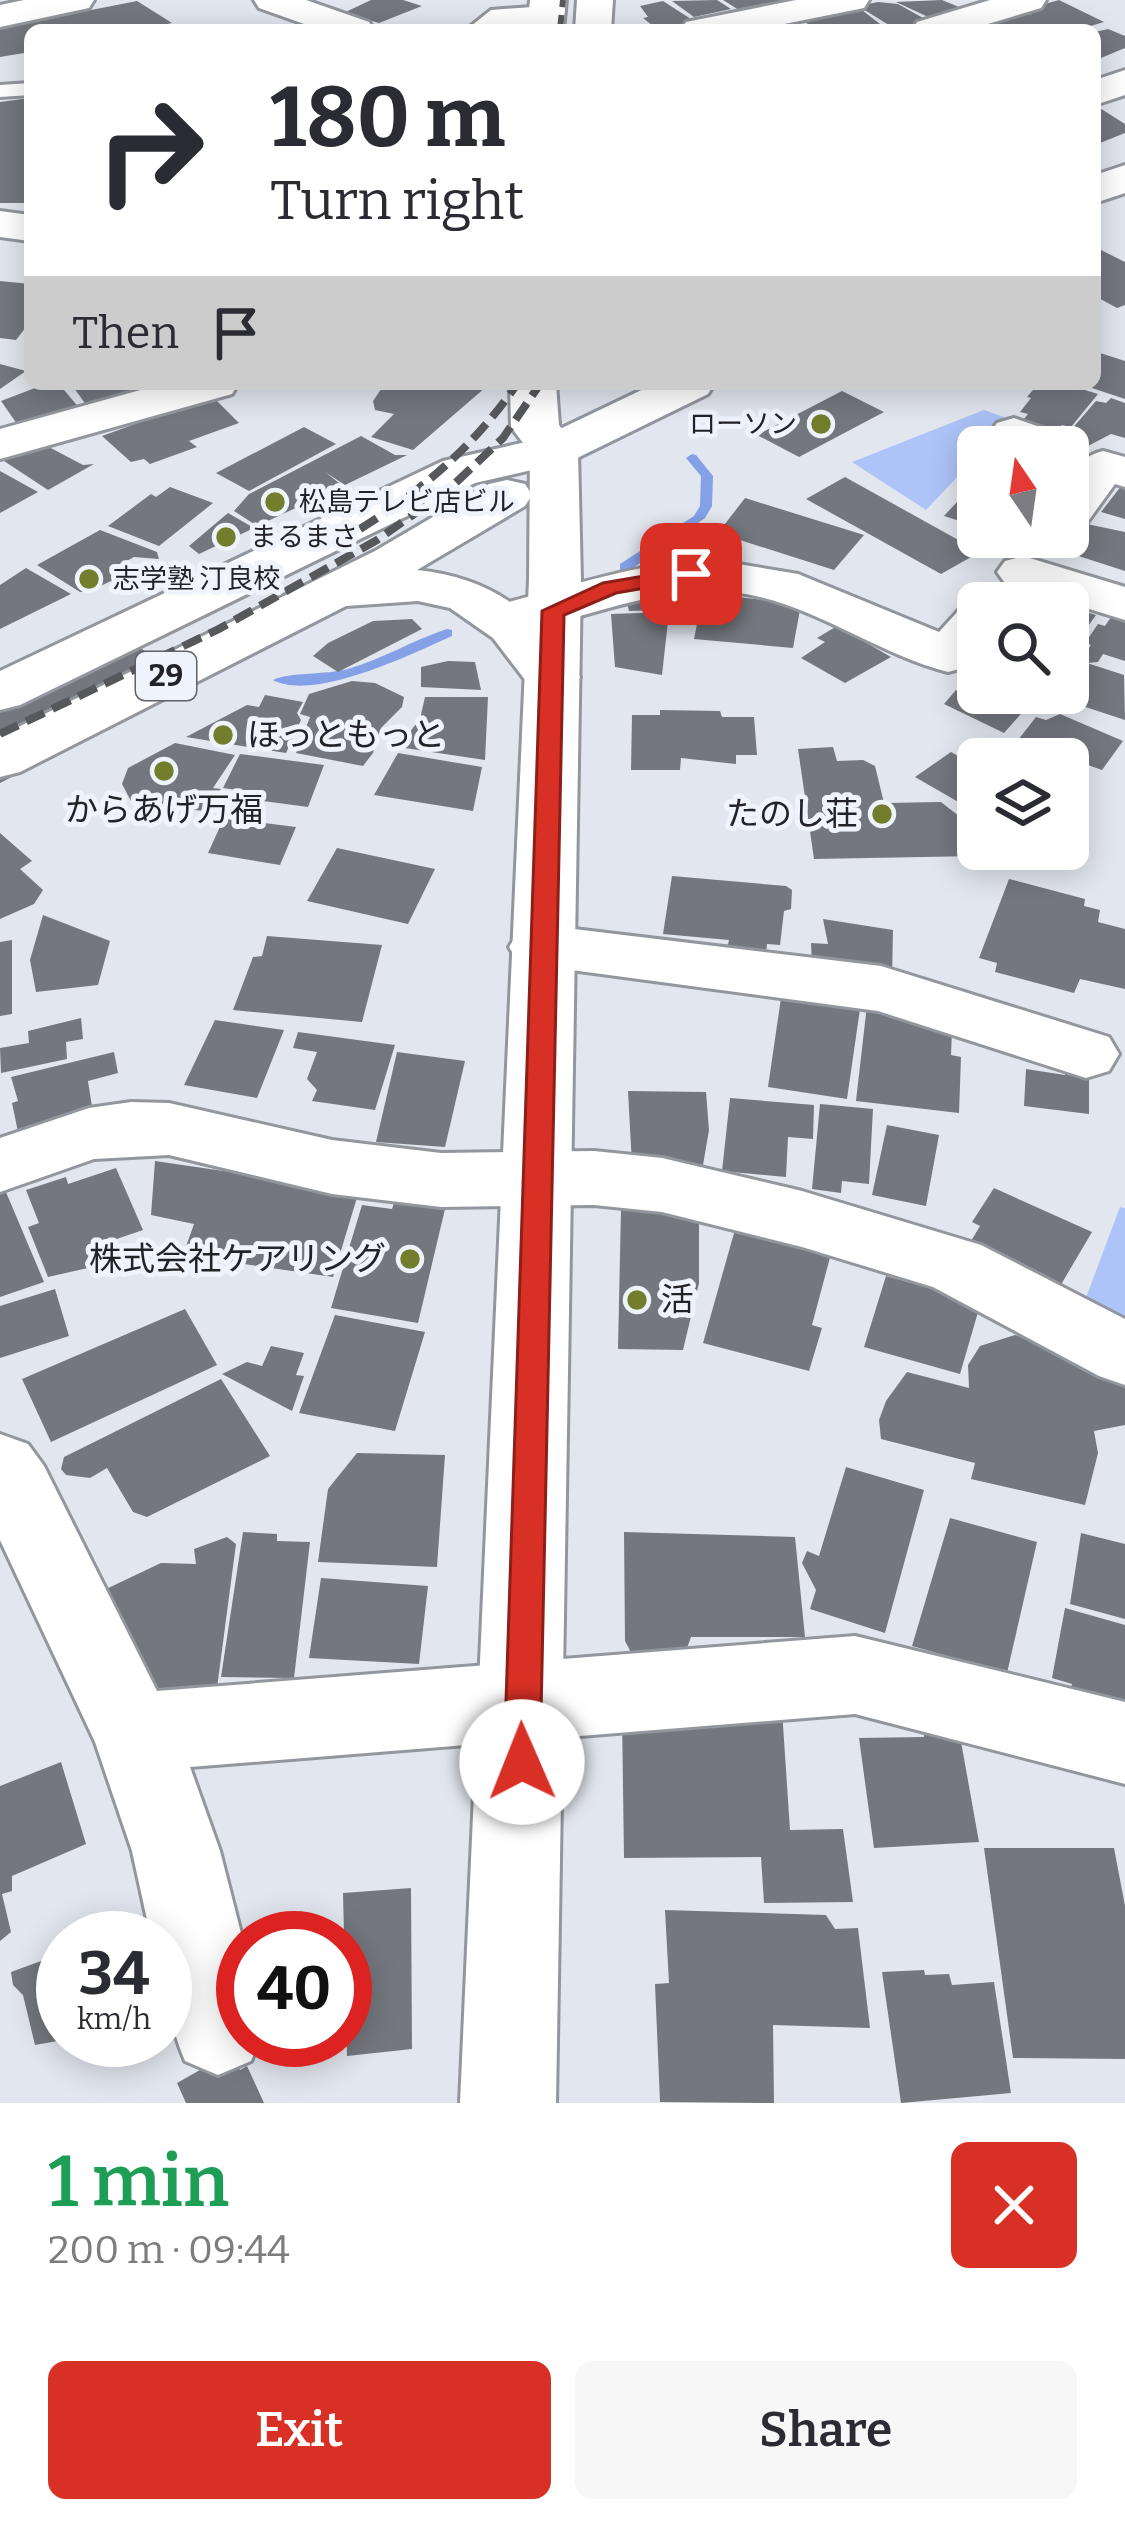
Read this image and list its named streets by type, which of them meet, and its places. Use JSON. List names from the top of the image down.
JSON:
{
  "streets": {
    "street": ["29"]
  },
  "places": [
    "ローソン",
    "松島テレビ店ビル",
    "まるまさ",
    "志学塾 汀良校",
    "ほっともっと",
    "からあげ万福",
    "たのし荘",
    "株式会社ケアリング",
    "活"
  ],
  "north": "top",
  "page": {
    "turn": ["180 m", "Turn right"],
    "then": "Then",
    "speed": "34 km/h",
    "limit": "40",
    "heading": ["1 min", "200 m · 09:44"],
    "buttons": ["Exit", "Share"]
  }
}
